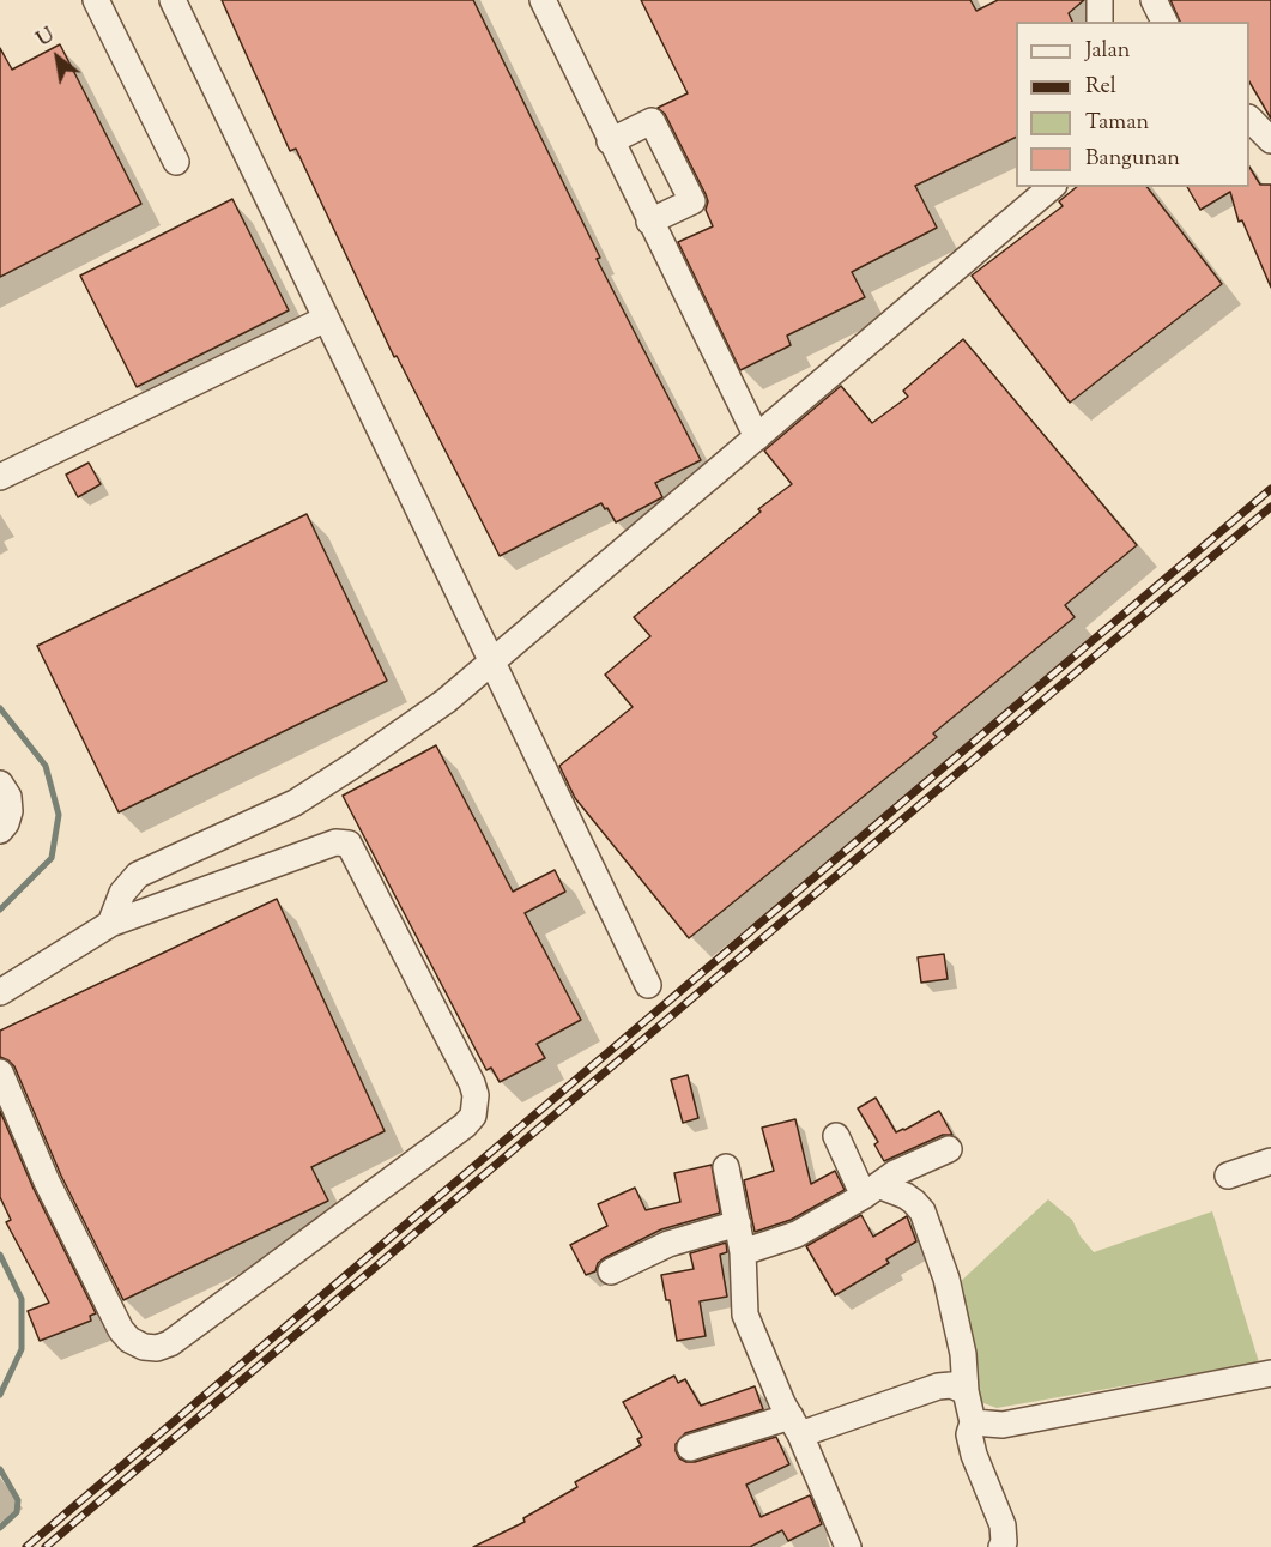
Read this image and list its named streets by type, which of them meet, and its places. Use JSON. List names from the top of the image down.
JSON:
{
  "legend": [
    "Jalan",
    "Rel",
    "Taman",
    "Bangunan"
  ],
  "north": "top left"
}
